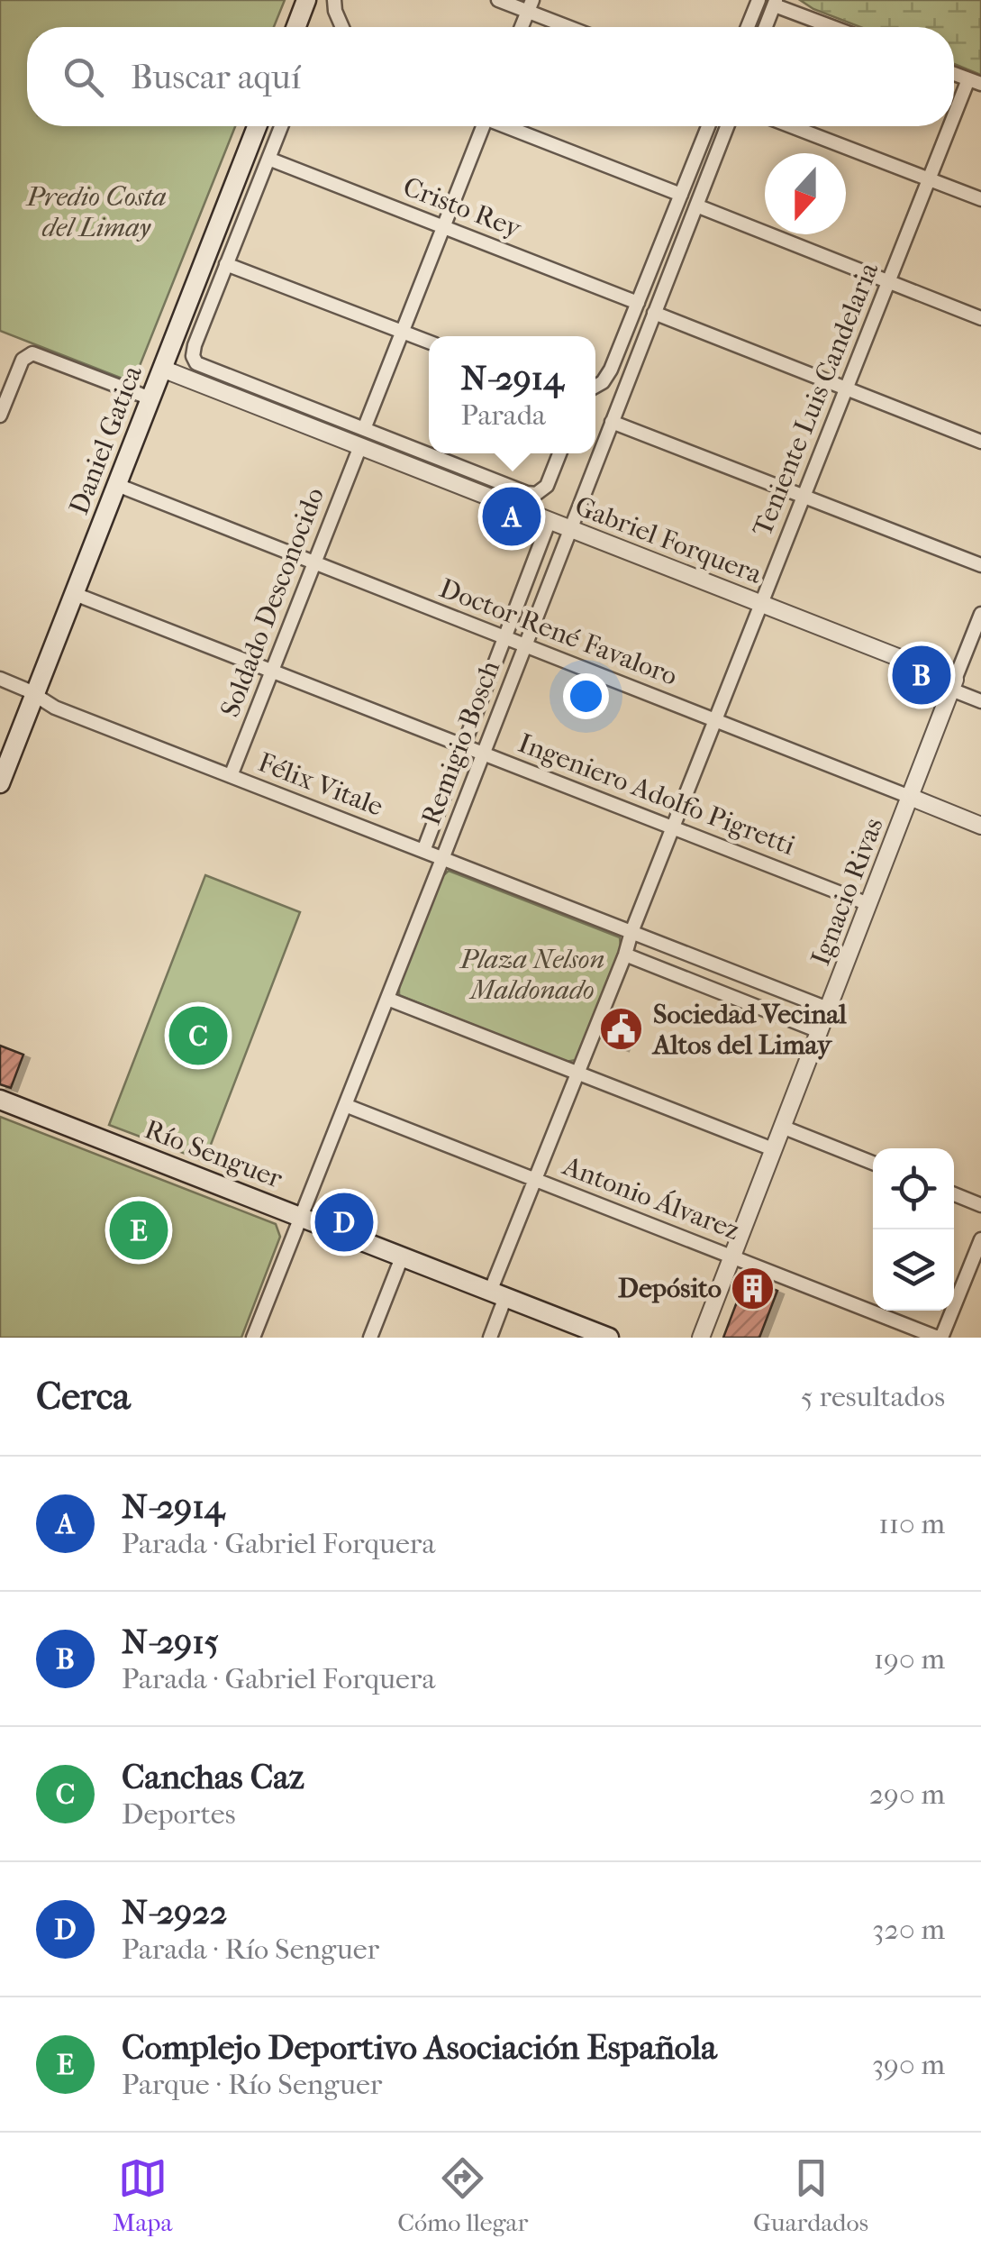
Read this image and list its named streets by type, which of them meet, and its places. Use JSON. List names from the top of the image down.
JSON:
{
  "streets": {
    "main road": ["Daniel Gatica", "Río Senguer"],
    "street": [
      "Cristo Rey",
      "Teniente Luis Candelaria",
      "Gabriel Forquera",
      "Soldado Desconocido",
      "Doctor René Favaloro",
      "Remigio Bosch",
      "Félix Vitale",
      "Ingeniero Adolfo Pigretti",
      "Ignacio Rivas",
      "Antonio Álvarez"
    ]
  },
  "crossings": [
    ["Cristo Rey", "Soldado Desconocido"],
    ["Teniente Luis Candelaria", "Gabriel Forquera"],
    ["Teniente Luis Candelaria", "Doctor René Favaloro"],
    ["Teniente Luis Candelaria", "Félix Vitale"],
    ["Teniente Luis Candelaria", "Ingeniero Adolfo Pigretti"],
    ["Teniente Luis Candelaria", "Río Senguer"],
    ["Teniente Luis Candelaria", "Antonio Álvarez"],
    ["Daniel Gatica", "Gabriel Forquera"],
    ["Daniel Gatica", "Doctor René Favaloro"],
    ["Daniel Gatica", "Félix Vitale"],
    ["Daniel Gatica", "Ingeniero Adolfo Pigretti"],
    ["Gabriel Forquera", "Soldado Desconocido"],
    ["Gabriel Forquera", "Remigio Bosch"],
    ["Gabriel Forquera", "Ignacio Rivas"],
    ["Soldado Desconocido", "Doctor René Favaloro"],
    ["Soldado Desconocido", "Félix Vitale"],
    ["Soldado Desconocido", "Ingeniero Adolfo Pigretti"],
    ["Doctor René Favaloro", "Remigio Bosch"],
    ["Doctor René Favaloro", "Ignacio Rivas"],
    ["Remigio Bosch", "Félix Vitale"],
    ["Remigio Bosch", "Ingeniero Adolfo Pigretti"],
    ["Remigio Bosch", "Río Senguer"],
    ["Remigio Bosch", "Antonio Álvarez"],
    ["Félix Vitale", "Ignacio Rivas"],
    ["Ingeniero Adolfo Pigretti", "Ignacio Rivas"],
    ["Ignacio Rivas", "Antonio Álvarez"]
  ],
  "parks": ["Predio Costa del Limay", "Plaza Nelson Maldonado"],
  "places": {
    "public building": ["Sociedad Vecinal Altos del Limay"],
    "building": ["Depósito"]
  },
  "north": "bottom",
  "page": {
    "search": "Buscar aquí",
    "popup": ["N-2914", "Parada"],
    "pins": [
      "A",
      "B",
      "C",
      "D",
      "E"
    ],
    "heading": ["Cerca", "5 resultados"],
    "list": [
      {
        "mark": "A",
        "name": "N-2914",
        "note": "Parada · Gabriel Forquera",
        "value": "110 m"
      },
      {
        "mark": "B",
        "name": "N-2915",
        "note": "Parada · Gabriel Forquera",
        "value": "190 m"
      },
      {
        "mark": "C",
        "name": "Canchas Caz",
        "note": "Deportes",
        "value": "290 m"
      },
      {
        "mark": "D",
        "name": "N-2922",
        "note": "Parada · Río Senguer",
        "value": "320 m"
      },
      {
        "mark": "E",
        "name": "Complejo Deportivo Asociación Española",
        "note": "Parque · Río Senguer",
        "value": "390 m"
      }
    ],
    "nav": ["Mapa", "Cómo llegar", "Guardados"]
  }
}
